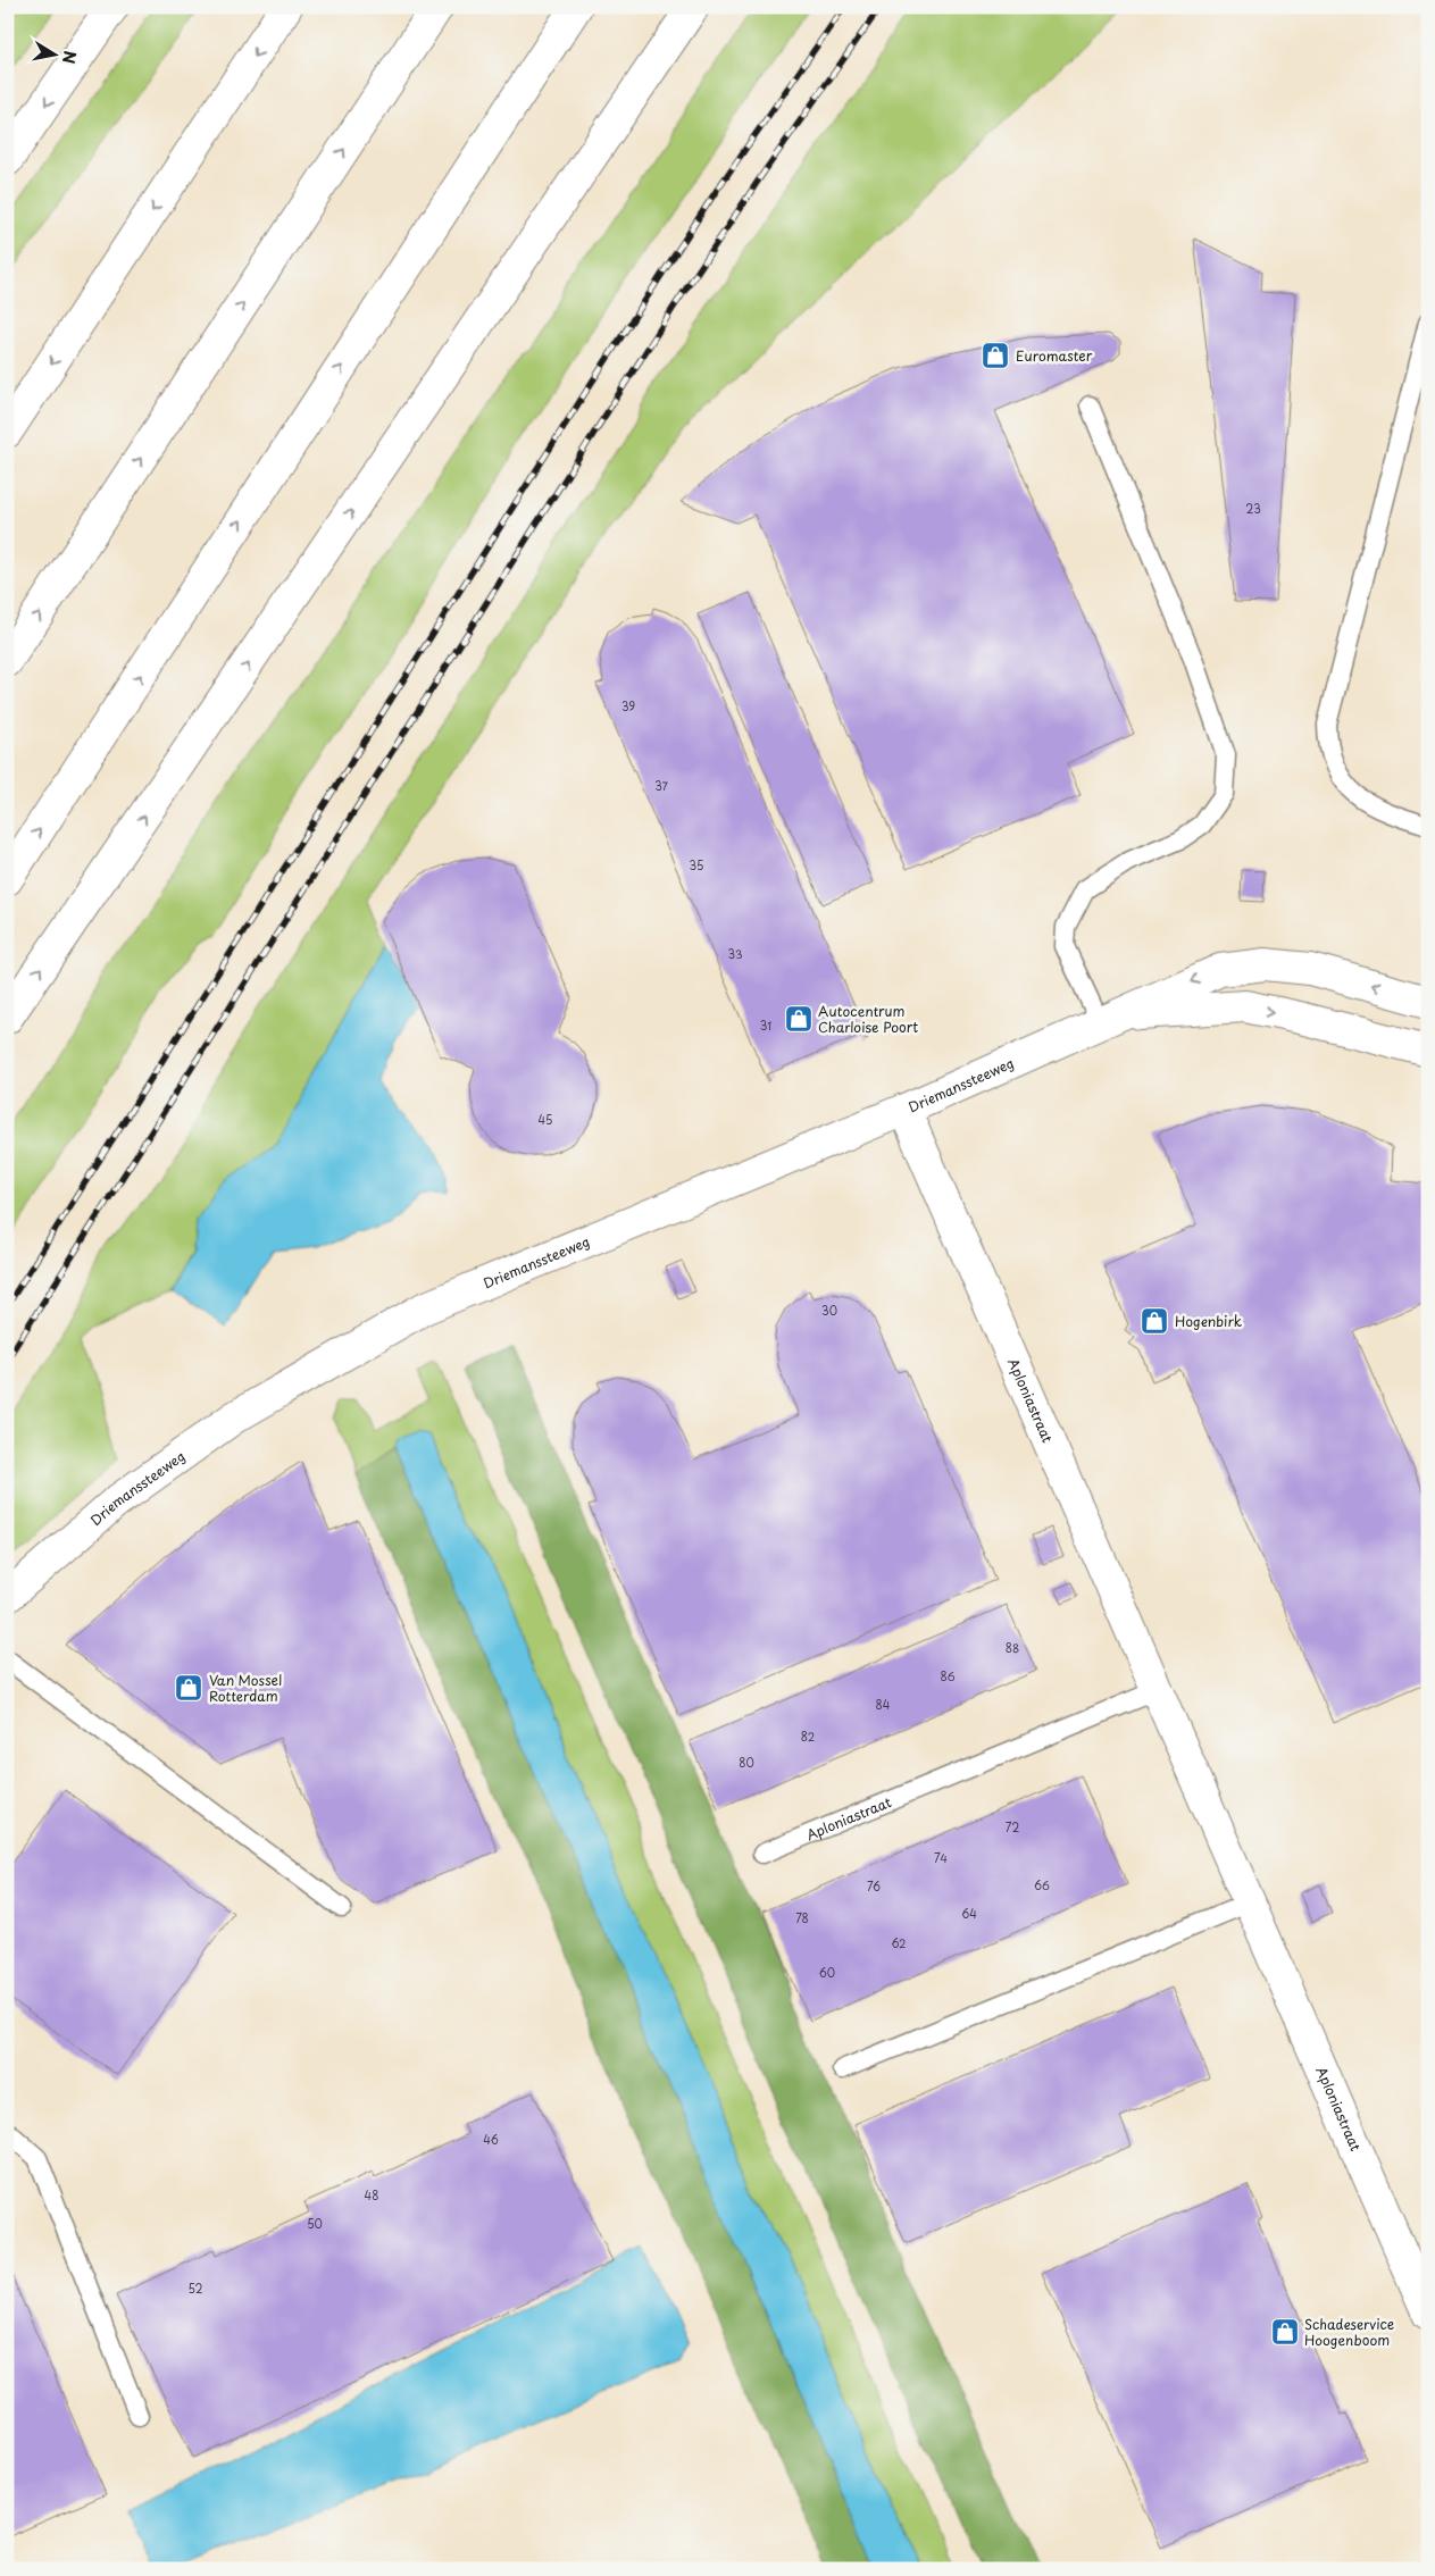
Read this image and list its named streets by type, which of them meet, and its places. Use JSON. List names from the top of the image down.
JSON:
{
  "streets": {
    "main road": ["Driemanssteeweg", "Aploniastraat"]
  },
  "crossings": [
    ["Driemanssteeweg", "Aploniastraat"]
  ],
  "places": {
    "shop": [
      "Euromaster",
      "Autocentrum Charloise Poort",
      "Hogenbirk",
      "Van Mossel Rotterdam",
      "Schadeservice Hoogenboom"
    ]
  },
  "house_numbers": [
    "23",
    "39",
    "37",
    "35",
    "33",
    "31",
    "45",
    "30",
    "88",
    "86",
    "84",
    "82",
    "80",
    "72",
    "74",
    "66",
    "76",
    "64",
    "78",
    "62",
    "60",
    "46",
    "48",
    "50",
    "52"
  ],
  "north": "right"
}
